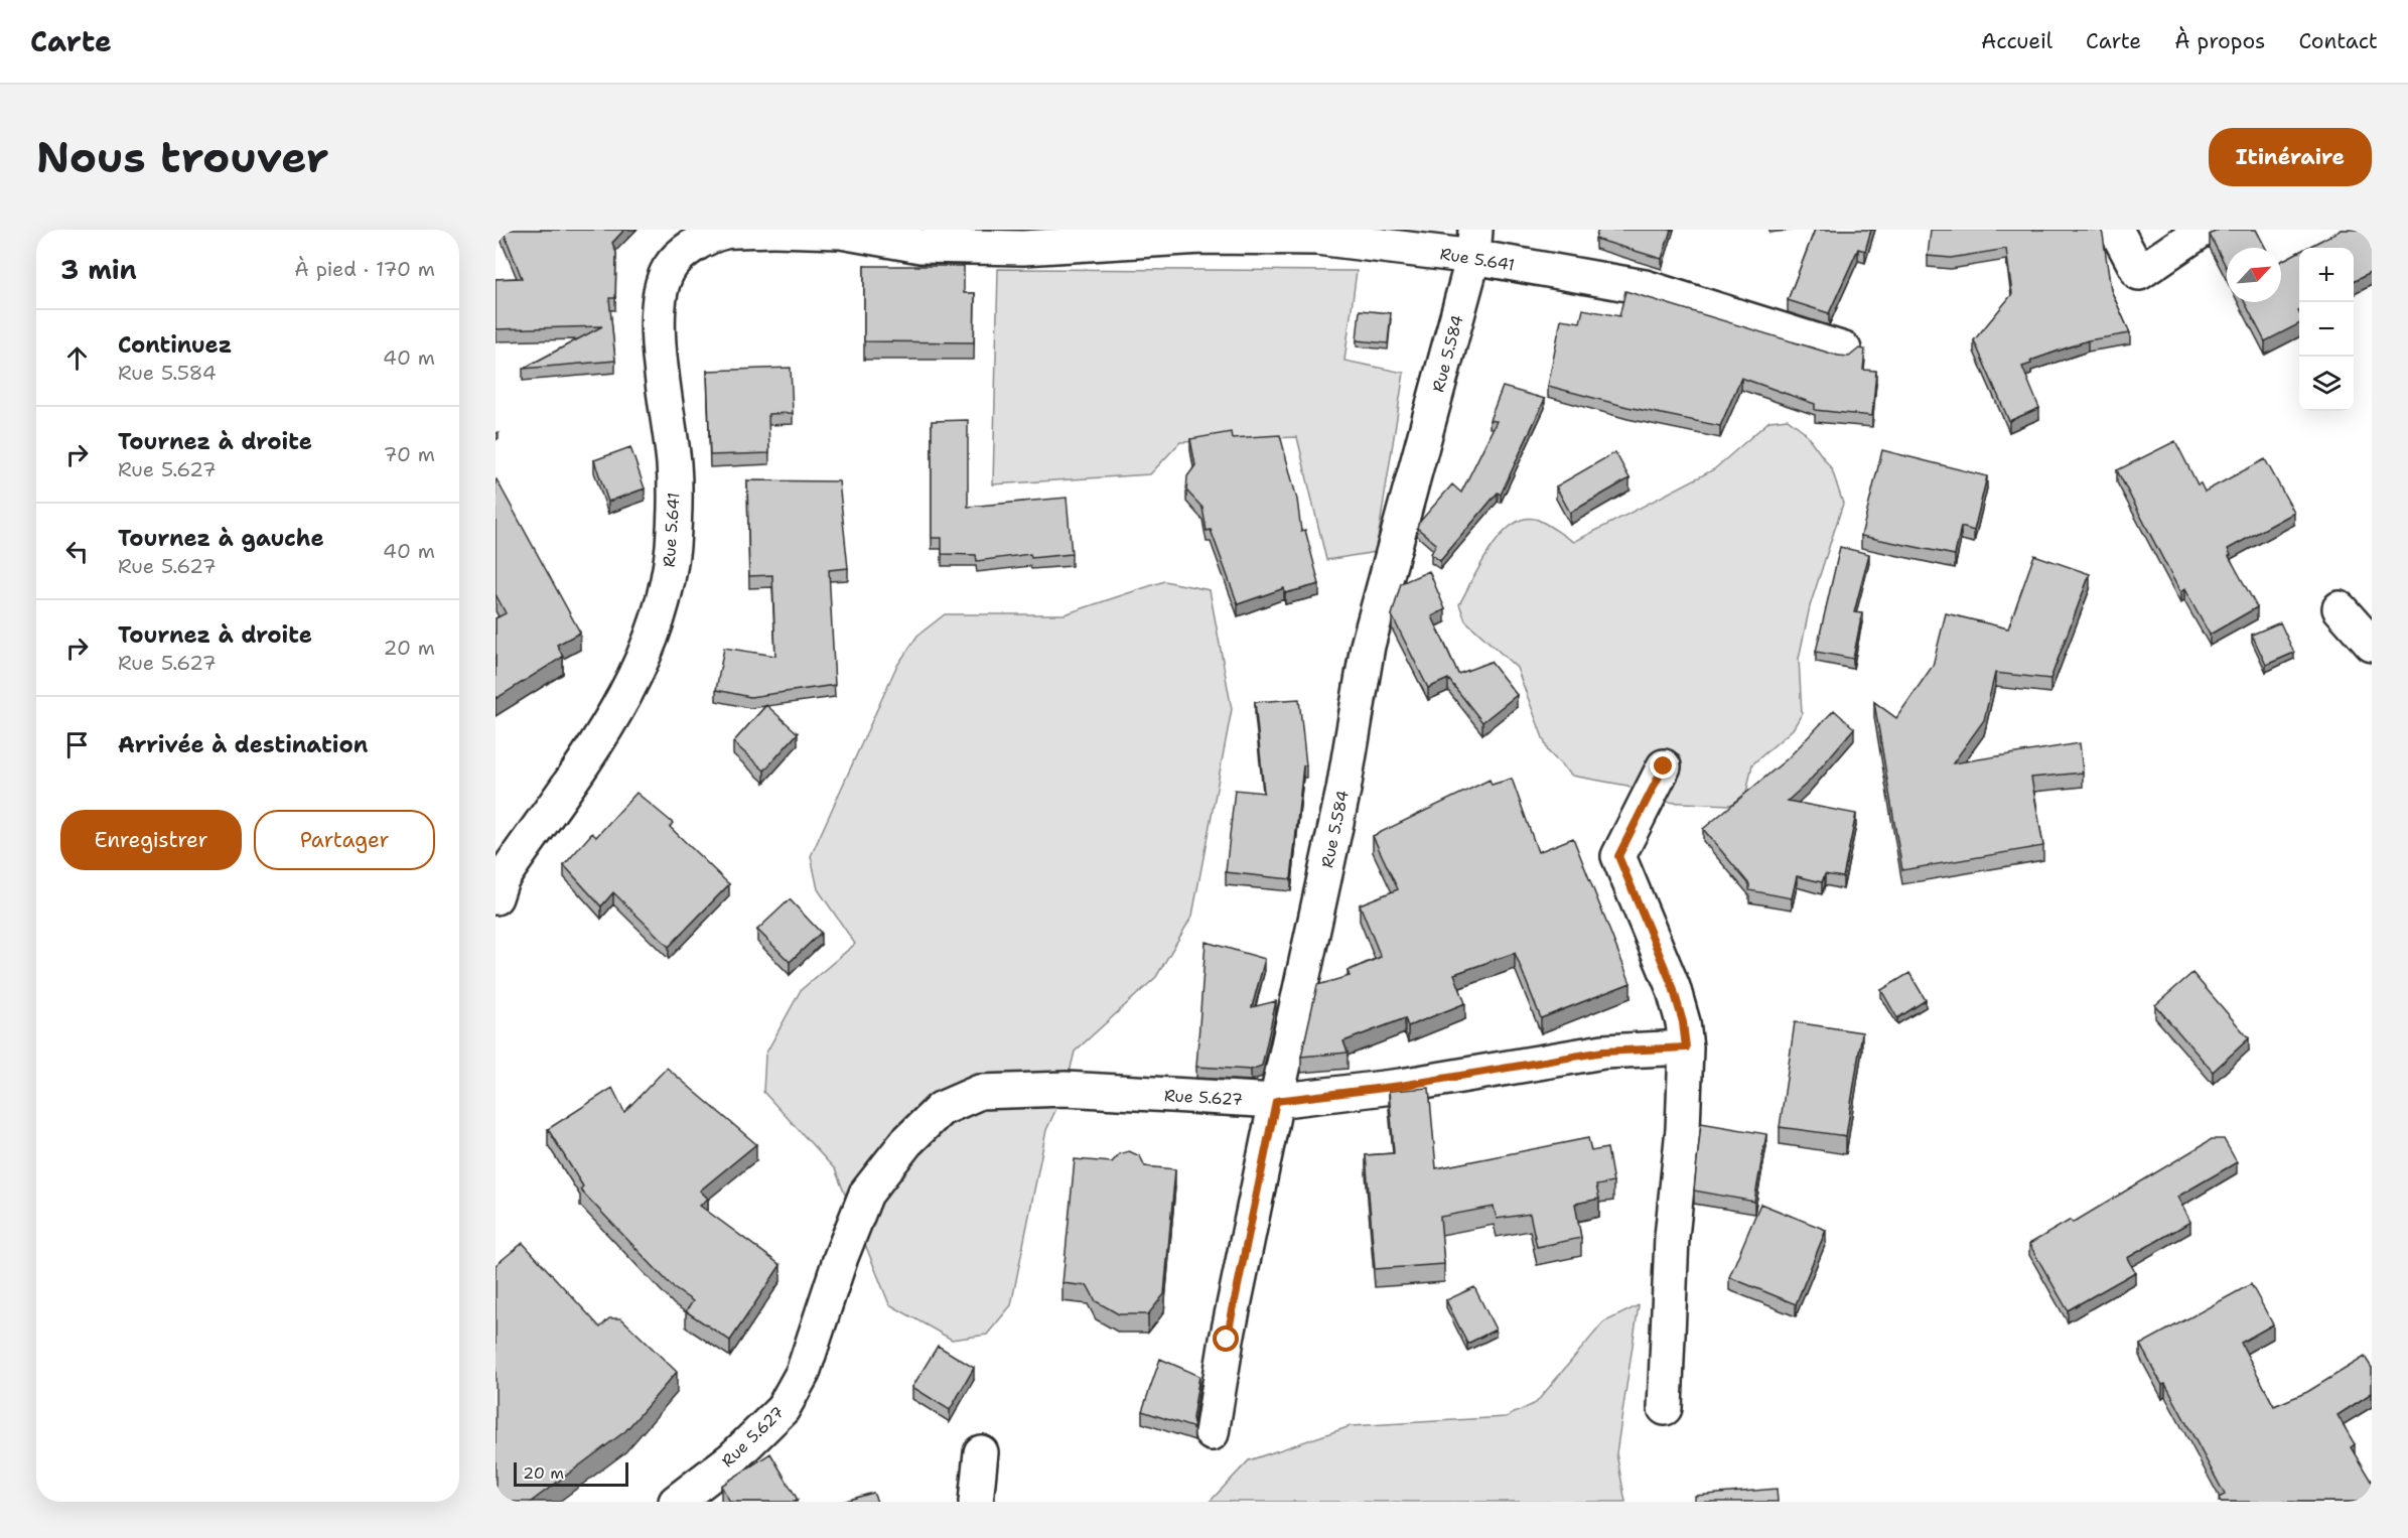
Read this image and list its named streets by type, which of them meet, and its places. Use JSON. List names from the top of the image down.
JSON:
{
  "streets": {
    "street": ["Rue 5.641", "Rue 5.584", "Rue 5.627"]
  },
  "crossings": [
    ["Rue 5.641", "Rue 5.584"],
    ["Rue 5.584", "Rue 5.627"]
  ],
  "scale_bar": "20 m",
  "north": "top right",
  "page": {
    "header": "Carte",
    "nav": [
      "Accueil",
      "Carte",
      "À propos",
      "Contact"
    ],
    "buttons": [
      "Itinéraire",
      ["Enregistrer", "Partager"]
    ],
    "title": "Nous trouver",
    "heading": ["3 min", "À pied · 170 m"],
    "map_buttons": ["+", "−"],
    "list": [
      ["Continuez", "Rue 5.584", "40 m"],
      ["Tournez à droite", "Rue 5.627", "70 m"],
      ["Tournez à gauche", "Rue 5.627", "40 m"],
      ["Tournez à droite", "Rue 5.627", "20 m"],
      "Arrivée à destination"
    ],
    "scale": "20 m"
  }
}
